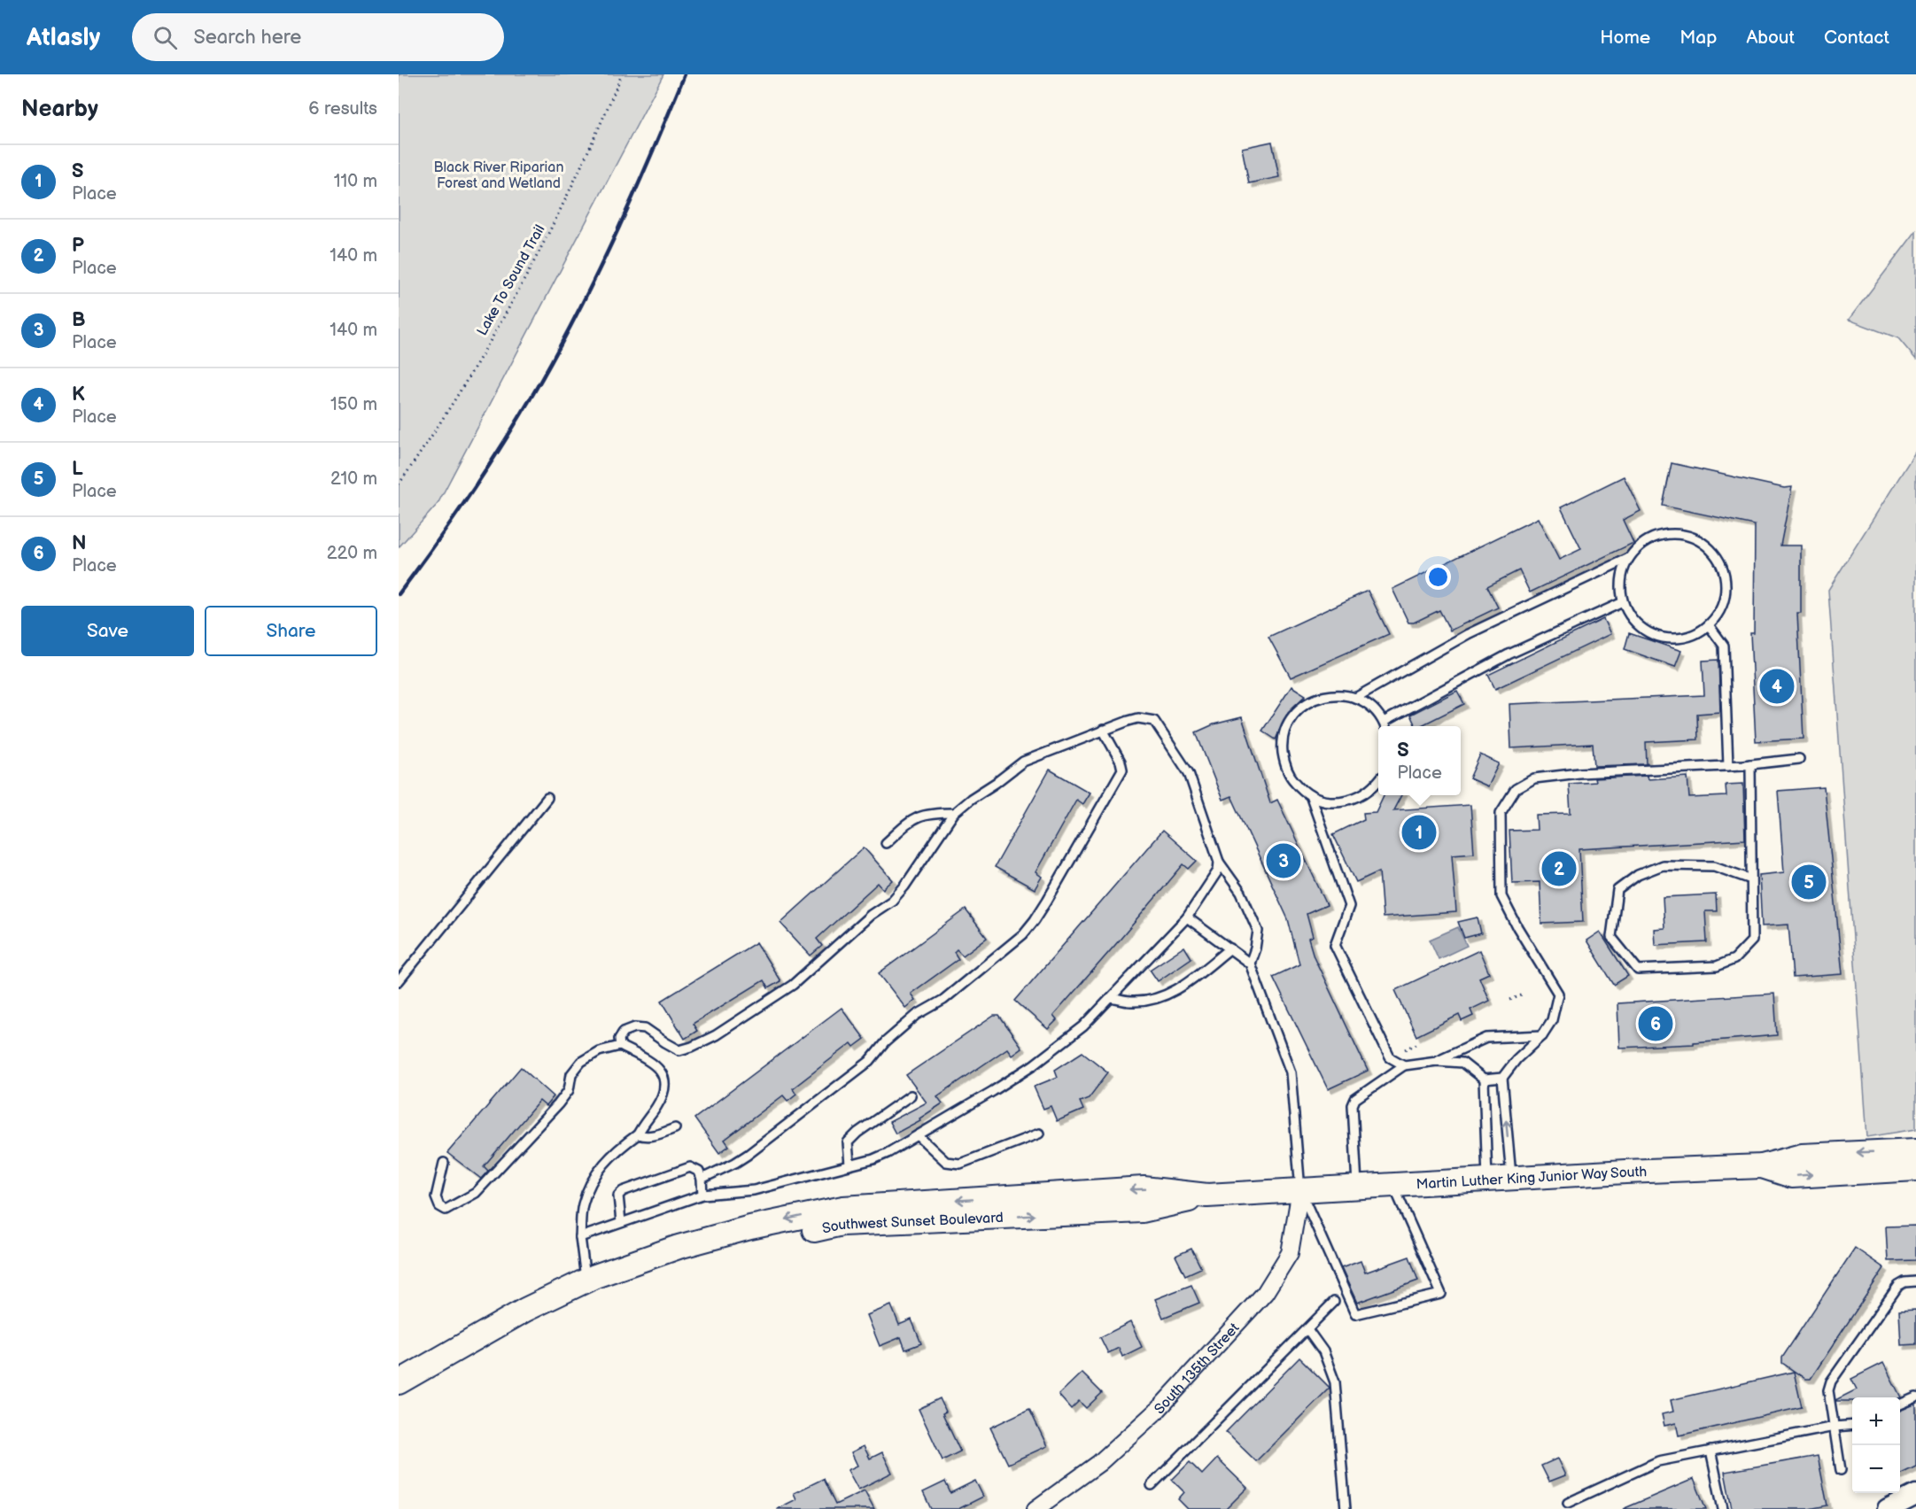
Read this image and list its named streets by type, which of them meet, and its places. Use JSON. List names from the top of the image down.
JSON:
{
  "streets": {
    "main road": ["Martin Luther King Junior Way South", "Southwest Sunset Boulevard"],
    "street": ["South 135th Street"],
    "path": ["Lake To Sound Trail"]
  },
  "crossings": [
    ["Martin Luther King Junior Way South", "Southwest Sunset Boulevard"],
    ["Martin Luther King Junior Way South", "South 135th Street"],
    ["Southwest Sunset Boulevard", "South 135th Street"]
  ],
  "parks": ["Black River Riparian Forest and Wetland"],
  "page": {
    "header": "Atlasly",
    "search": "Search here",
    "nav": [
      "Home",
      "Map",
      "About",
      "Contact"
    ],
    "heading": ["Nearby", "6 results"],
    "list": [
      {
        "mark": "1",
        "name": "S",
        "note": "Place",
        "value": "110 m"
      },
      {
        "mark": "2",
        "name": "P",
        "note": "Place",
        "value": "140 m"
      },
      {
        "mark": "3",
        "name": "B",
        "note": "Place",
        "value": "140 m"
      },
      {
        "mark": "4",
        "name": "K",
        "note": "Place",
        "value": "150 m"
      },
      {
        "mark": "5",
        "name": "L",
        "note": "Place",
        "value": "210 m"
      },
      {
        "mark": "6",
        "name": "N",
        "note": "Place",
        "value": "220 m"
      }
    ],
    "buttons": ["Save", "Share"],
    "pins": [
      "4",
      "1",
      "3",
      "2",
      "5",
      "6"
    ],
    "popup": ["S", "Place"],
    "map_buttons": ["+", "−"]
  }
}
